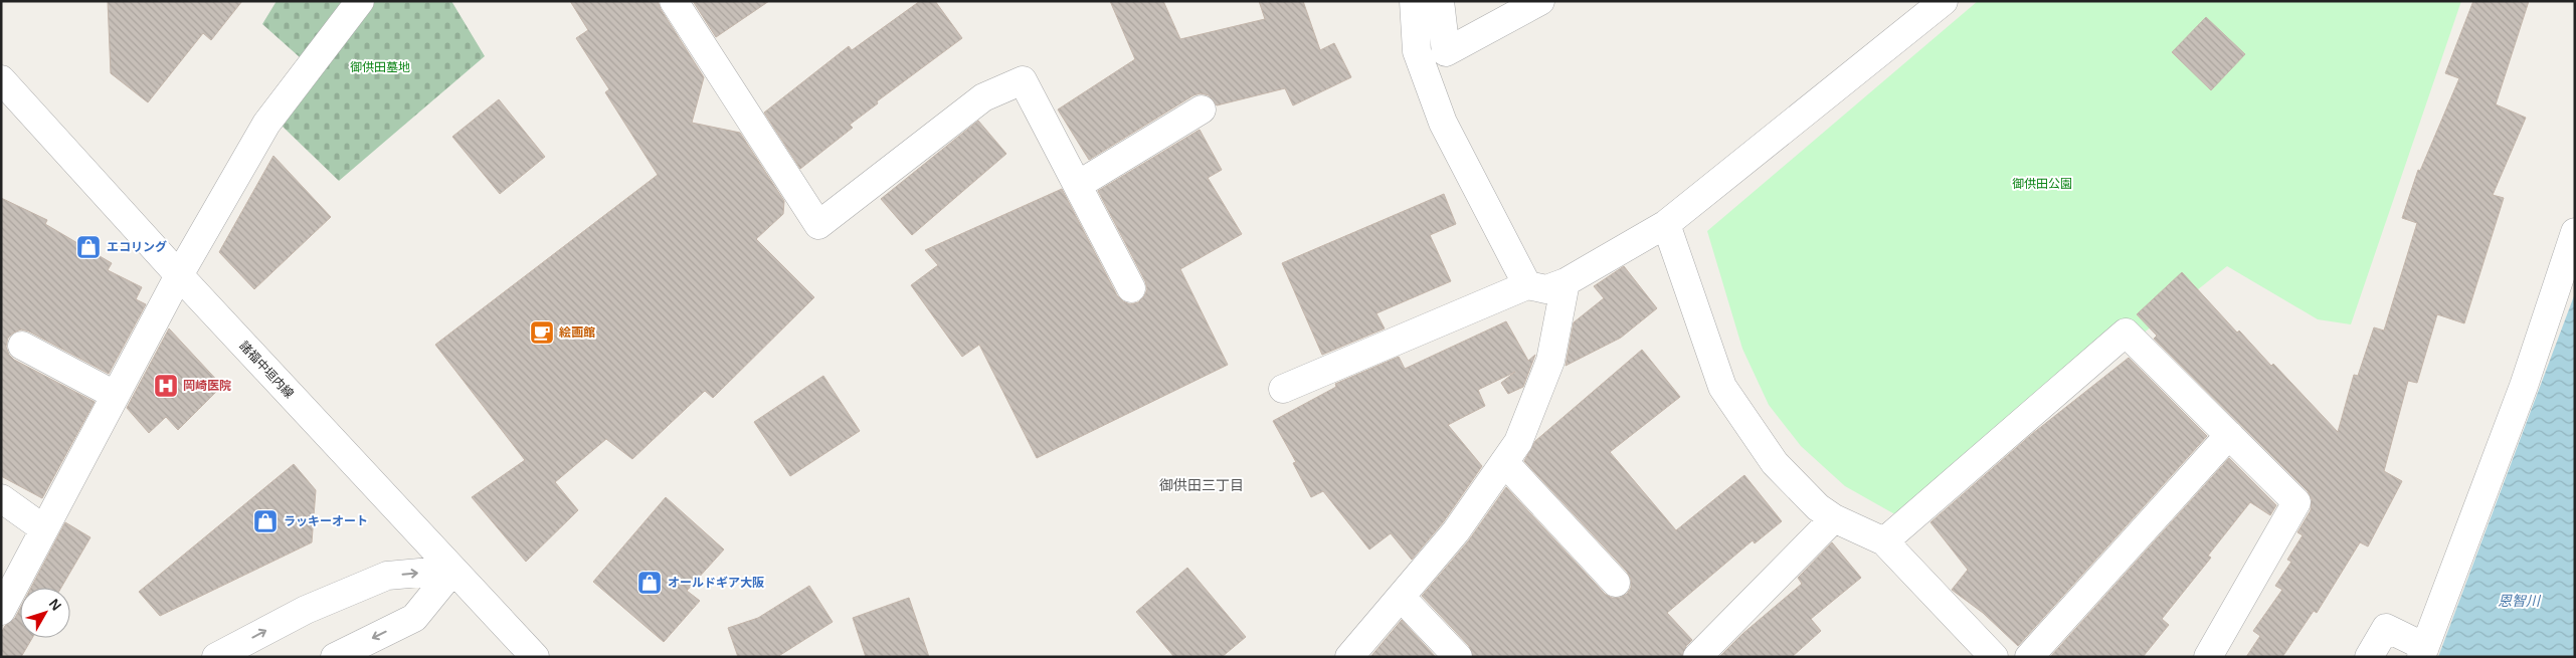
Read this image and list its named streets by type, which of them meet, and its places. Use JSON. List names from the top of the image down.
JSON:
{
  "streets": {
    "street": ["諸福中垣内線"]
  },
  "districts": ["御供田三丁目"],
  "water": ["恩智川"],
  "parks": ["御供田墓地", "御供田公園"],
  "places": {
    "shop": ["エコリング", "ラッキーオート", "オールドギア大阪"],
    "cafe": ["絵画館"],
    "hospital": ["岡崎医院"]
  },
  "north": "top right"
}
